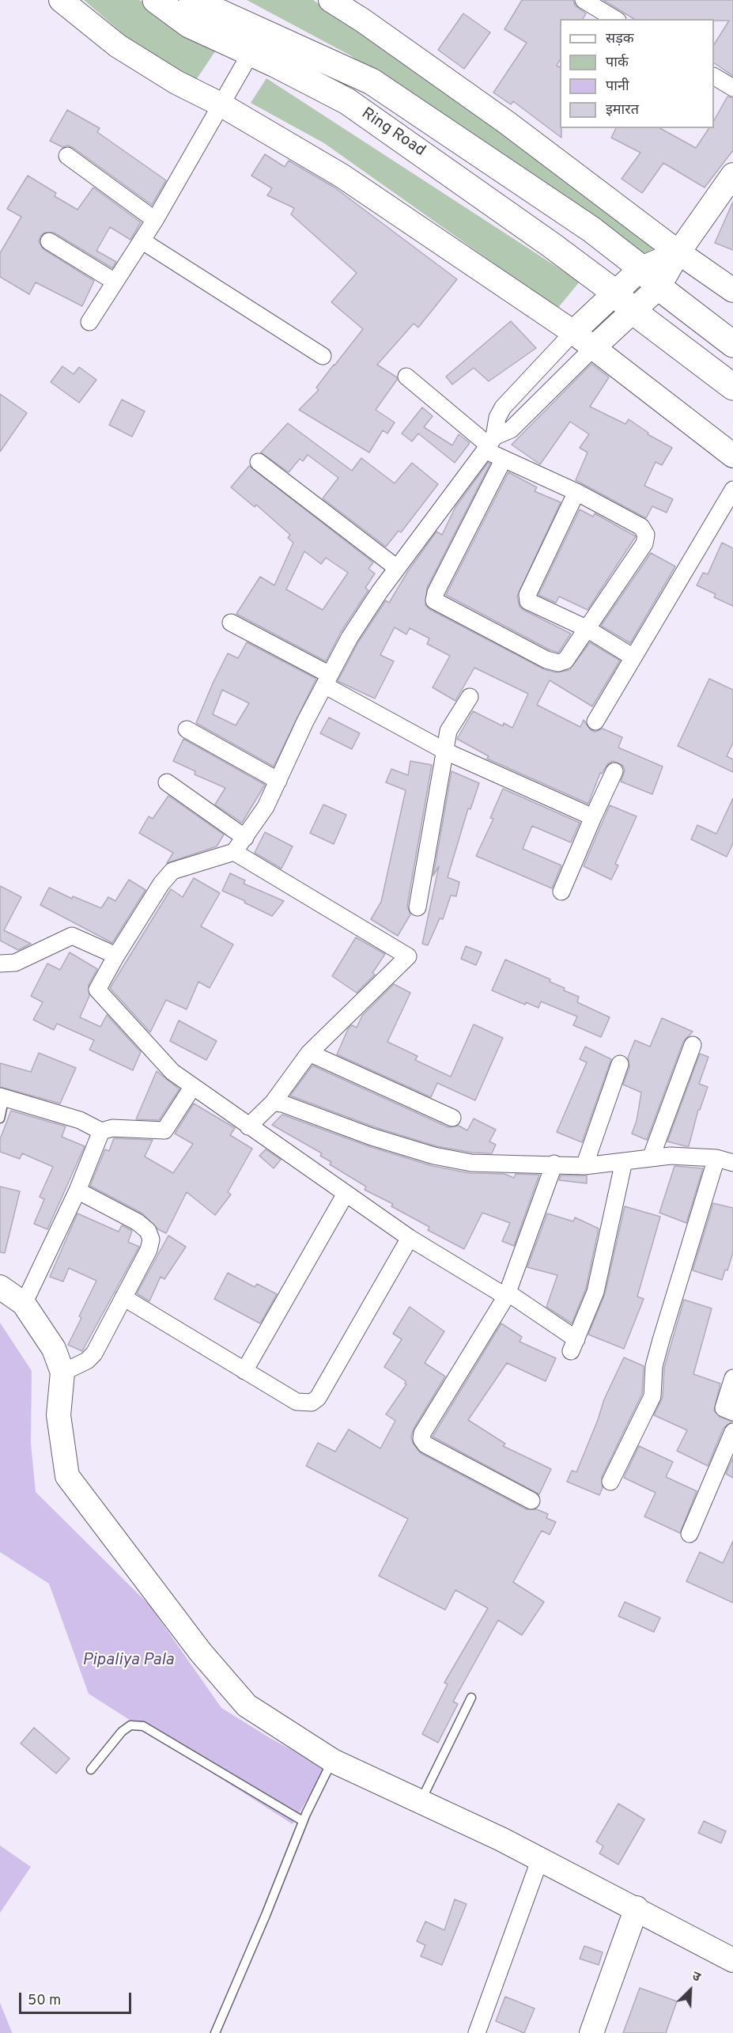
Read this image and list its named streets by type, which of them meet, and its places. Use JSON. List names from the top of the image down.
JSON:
{
  "streets": {
    "highway": ["Ring Road"]
  },
  "water": ["Pipaliya Pala"],
  "legend": [
    "सड़क",
    "पार्क",
    "पानी",
    "इमारत"
  ],
  "scale_bar": "50 m",
  "north": "top right"
}
